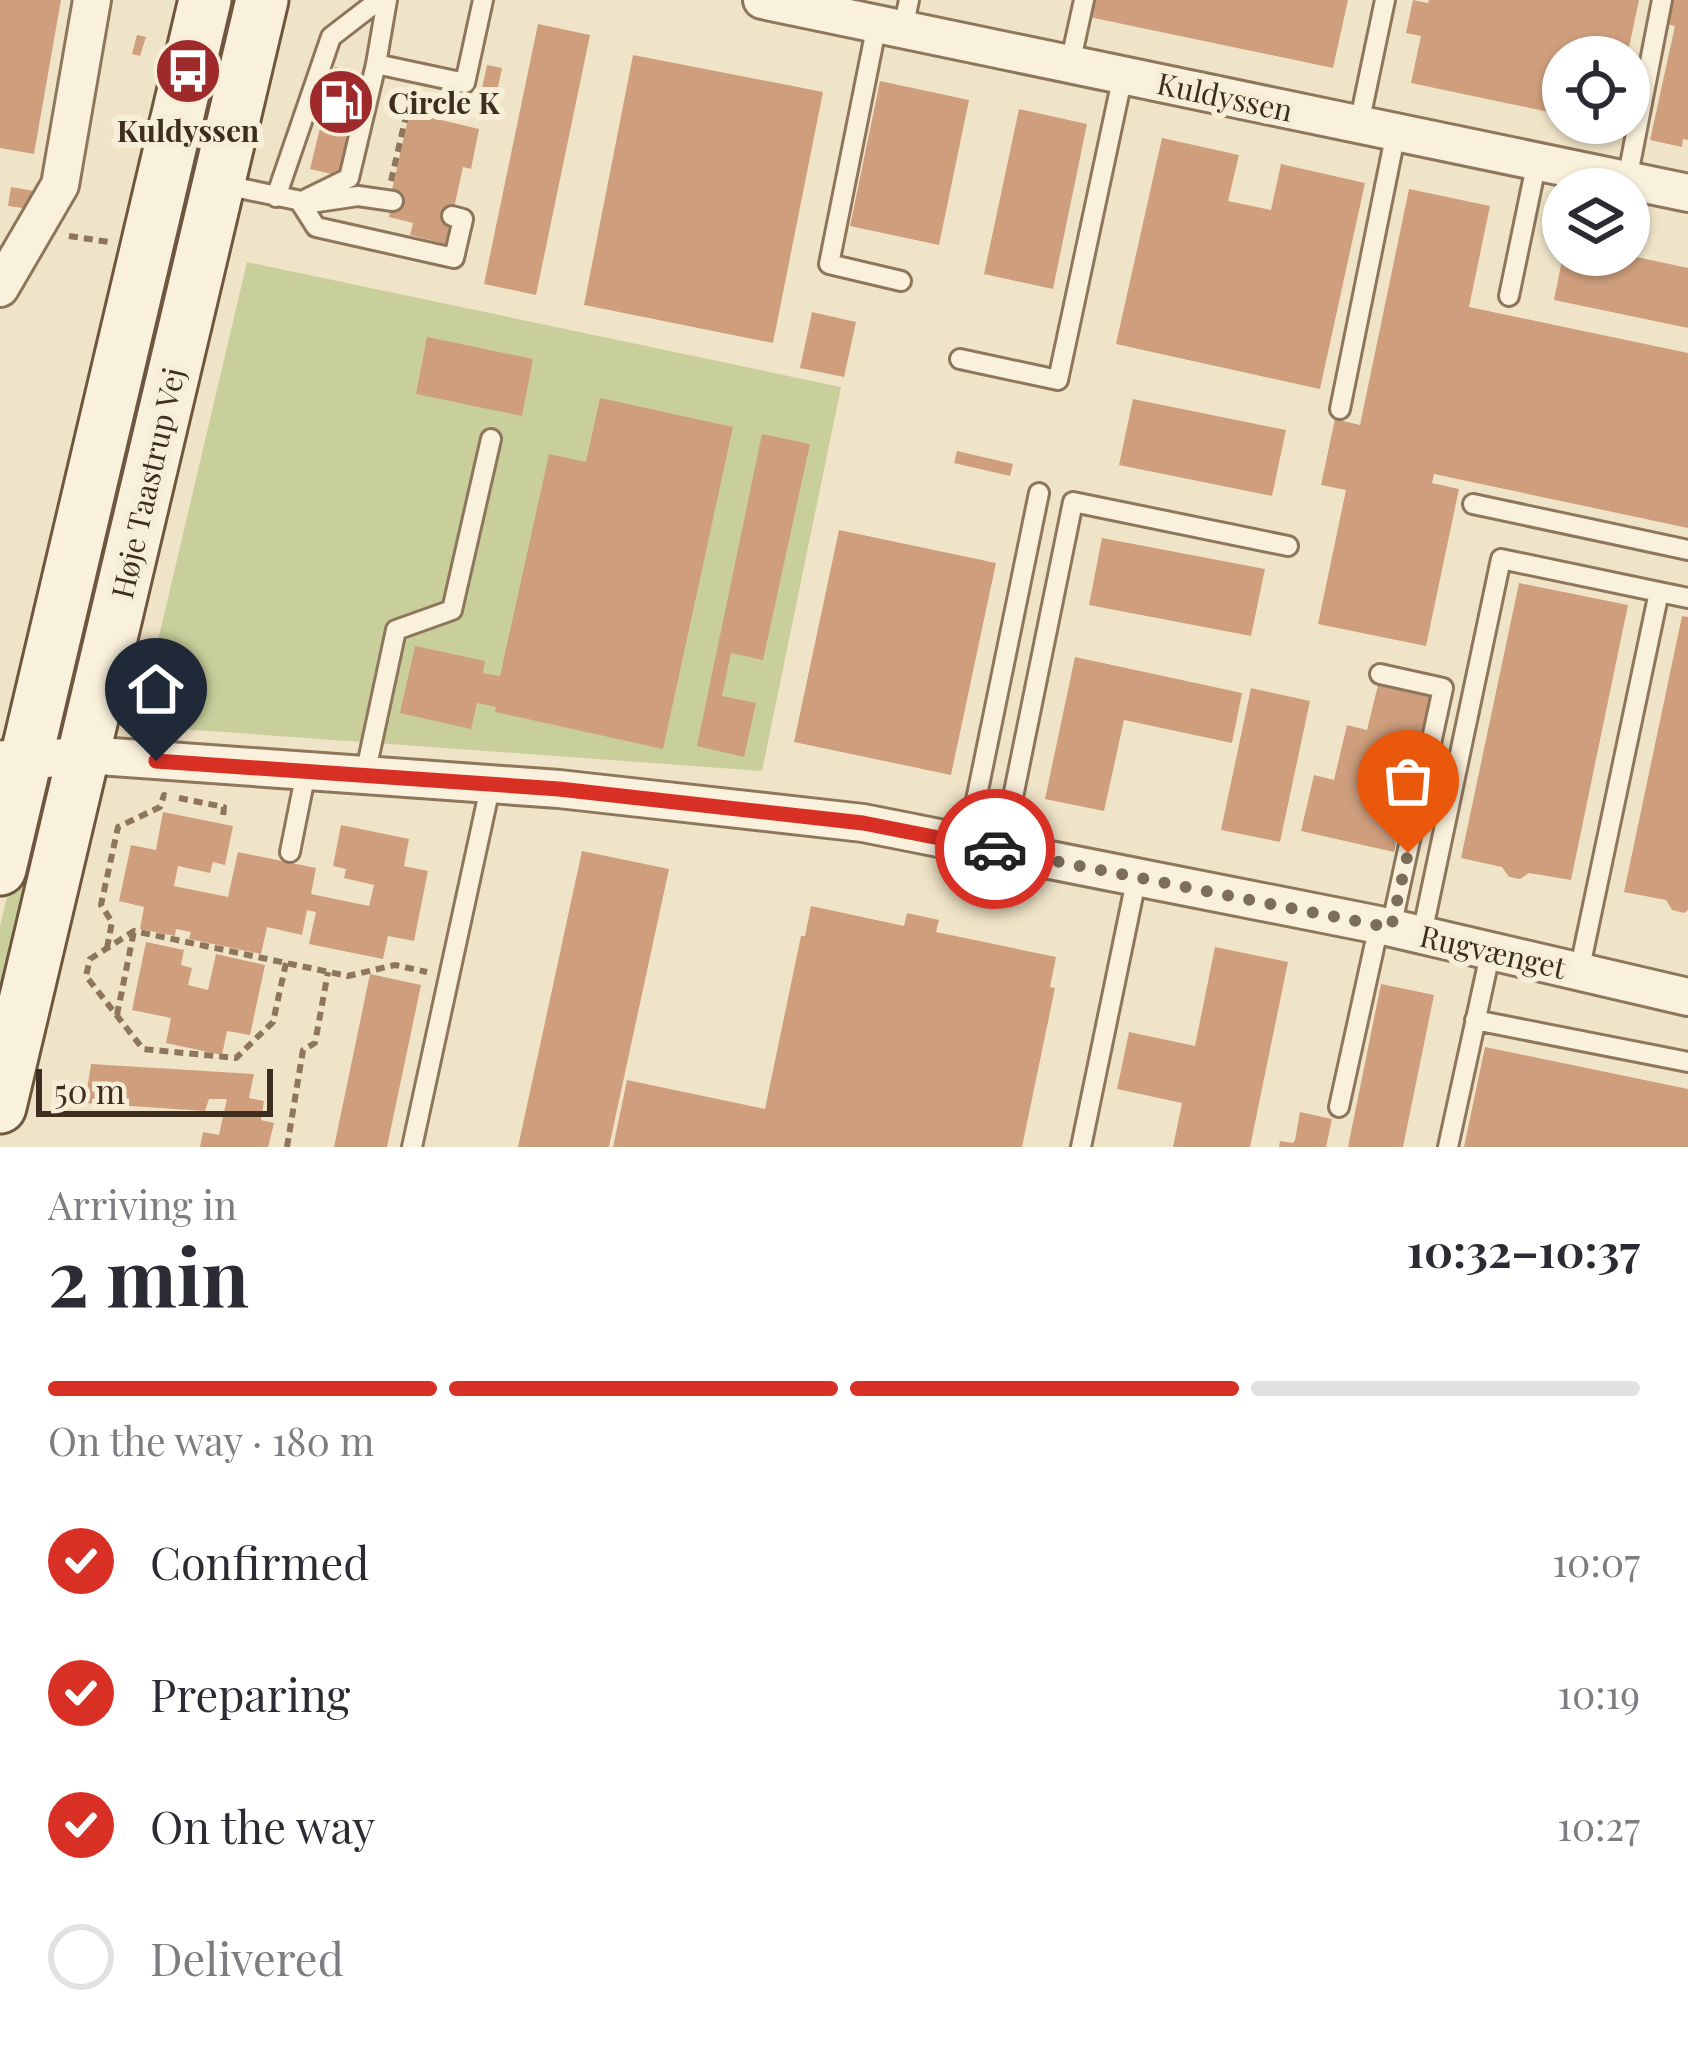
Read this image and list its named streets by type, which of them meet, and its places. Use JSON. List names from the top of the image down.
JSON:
{
  "streets": {
    "street": ["Kuldyssen", "Høje Taastrup Vej", "Rugvænget"]
  },
  "crossings": [
    ["Høje Taastrup Vej", "Rugvænget"]
  ],
  "places": {
    "bus stop": ["Kuldyssen"],
    "fuel station": ["Circle K"]
  },
  "scale_bar": "50 m",
  "page": {
    "scale": "50 m",
    "heading": ["2 min", "Arriving in", "10:32–10:37"],
    "bar": "On the way · 180 m",
    "list": [
      ["Confirmed", "10:07"],
      ["Preparing", "10:19"],
      ["On the way", "10:27"],
      "Delivered"
    ]
  }
}
